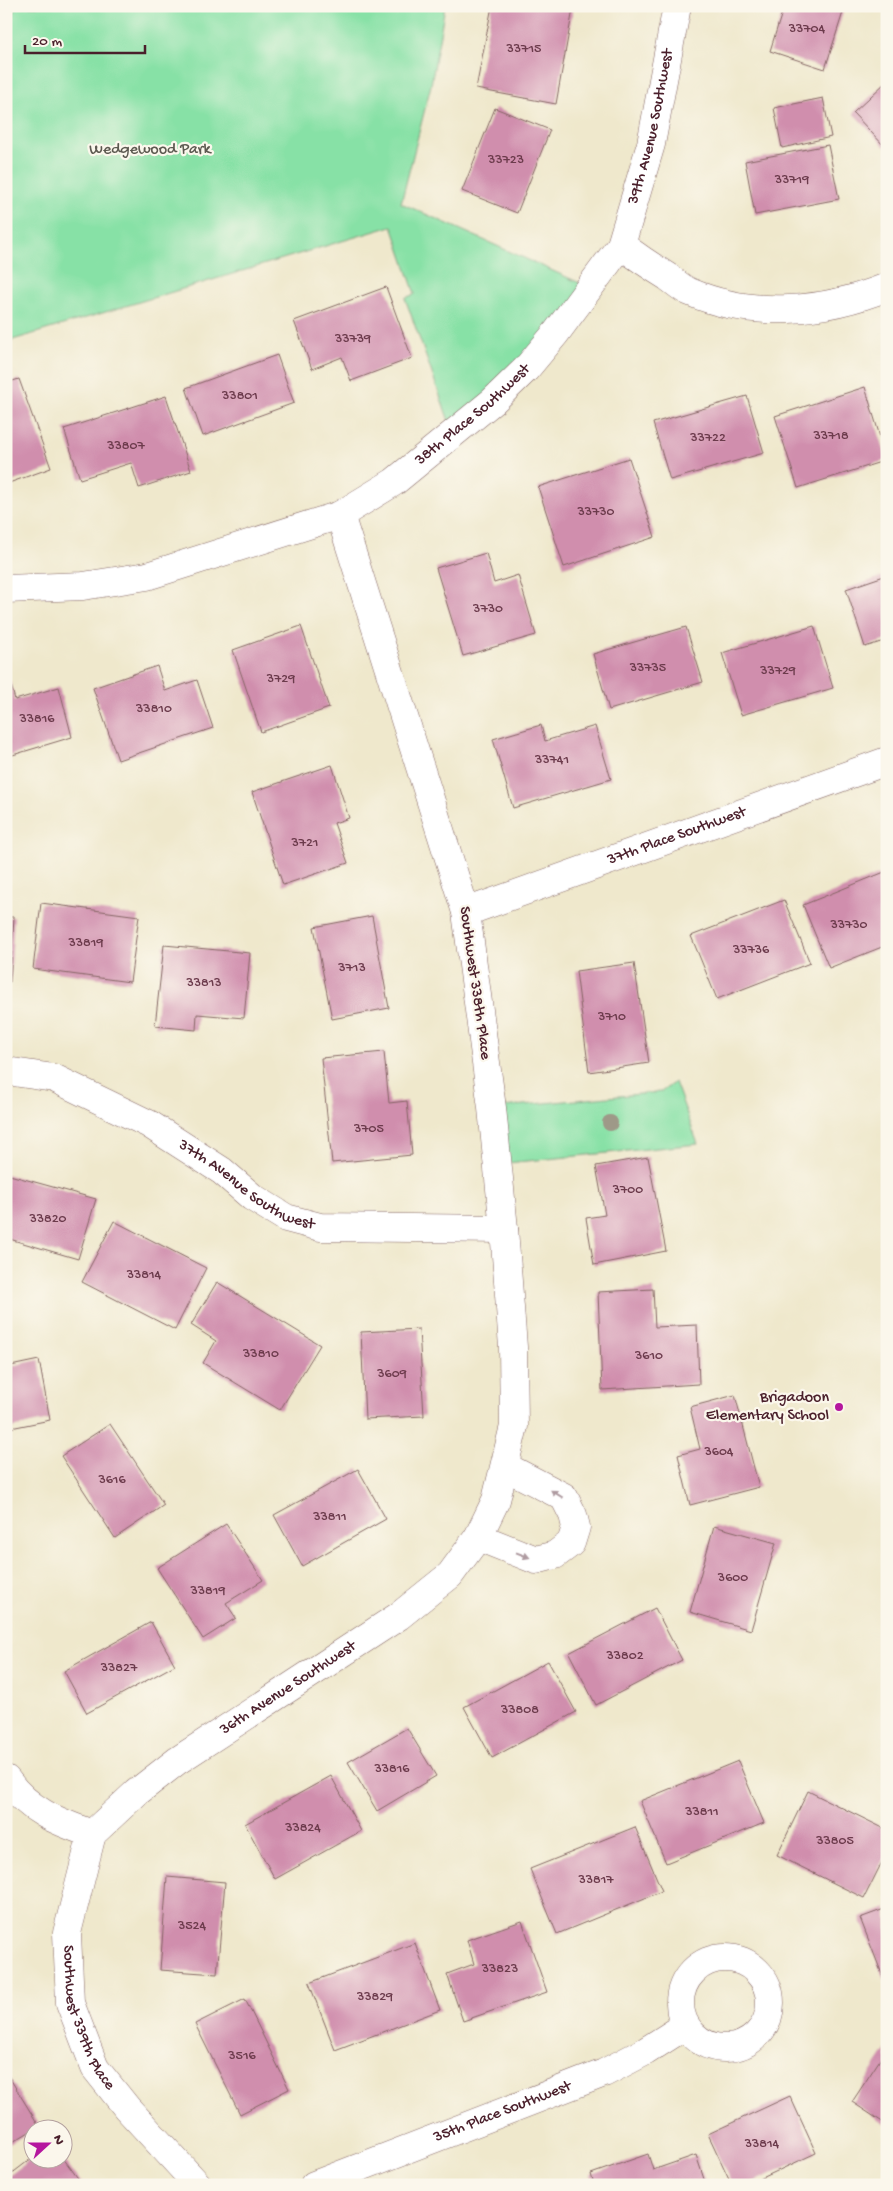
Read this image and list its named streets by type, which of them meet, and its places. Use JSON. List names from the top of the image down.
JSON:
{
  "streets": {
    "street": [
      "39th Avenue Southwest",
      "38th Place Southwest",
      "37th Place Southwest",
      "Southwest 338th Place",
      "37th Avenue Southwest",
      "36th Avenue Southwest",
      "Southwest 339th Place",
      "35th Place Southwest"
    ]
  },
  "crossings": [
    ["39th Avenue Southwest", "38th Place Southwest"],
    ["38th Place Southwest", "Southwest 338th Place"],
    ["37th Place Southwest", "Southwest 338th Place"],
    ["Southwest 338th Place", "37th Avenue Southwest"],
    ["Southwest 338th Place", "36th Avenue Southwest"],
    ["36th Avenue Southwest", "Southwest 339th Place"]
  ],
  "parks": ["Wedgewood Park"],
  "places": ["Brigadoon Elementary School"],
  "house_numbers": [
    "33704",
    "33715",
    "33723",
    "33719",
    "33739",
    "33801",
    "33718",
    "33722",
    "33807",
    "33730",
    "3730",
    "33735",
    "33729",
    "3729",
    "33810",
    "33816",
    "33741",
    "3721",
    "33730",
    "33819",
    "33736",
    "3713",
    "33813",
    "3710",
    "3705",
    "3700",
    "33820",
    "33814",
    "33810",
    "3610",
    "3609",
    "3604",
    "3616",
    "33811",
    "3600",
    "33819",
    "33802",
    "33827",
    "33808",
    "33816",
    "33811",
    "33824",
    "33805",
    "33817",
    "3524",
    "33823",
    "33829",
    "3516",
    "33814"
  ],
  "scale_bar": "20 m",
  "north": "right"
}
